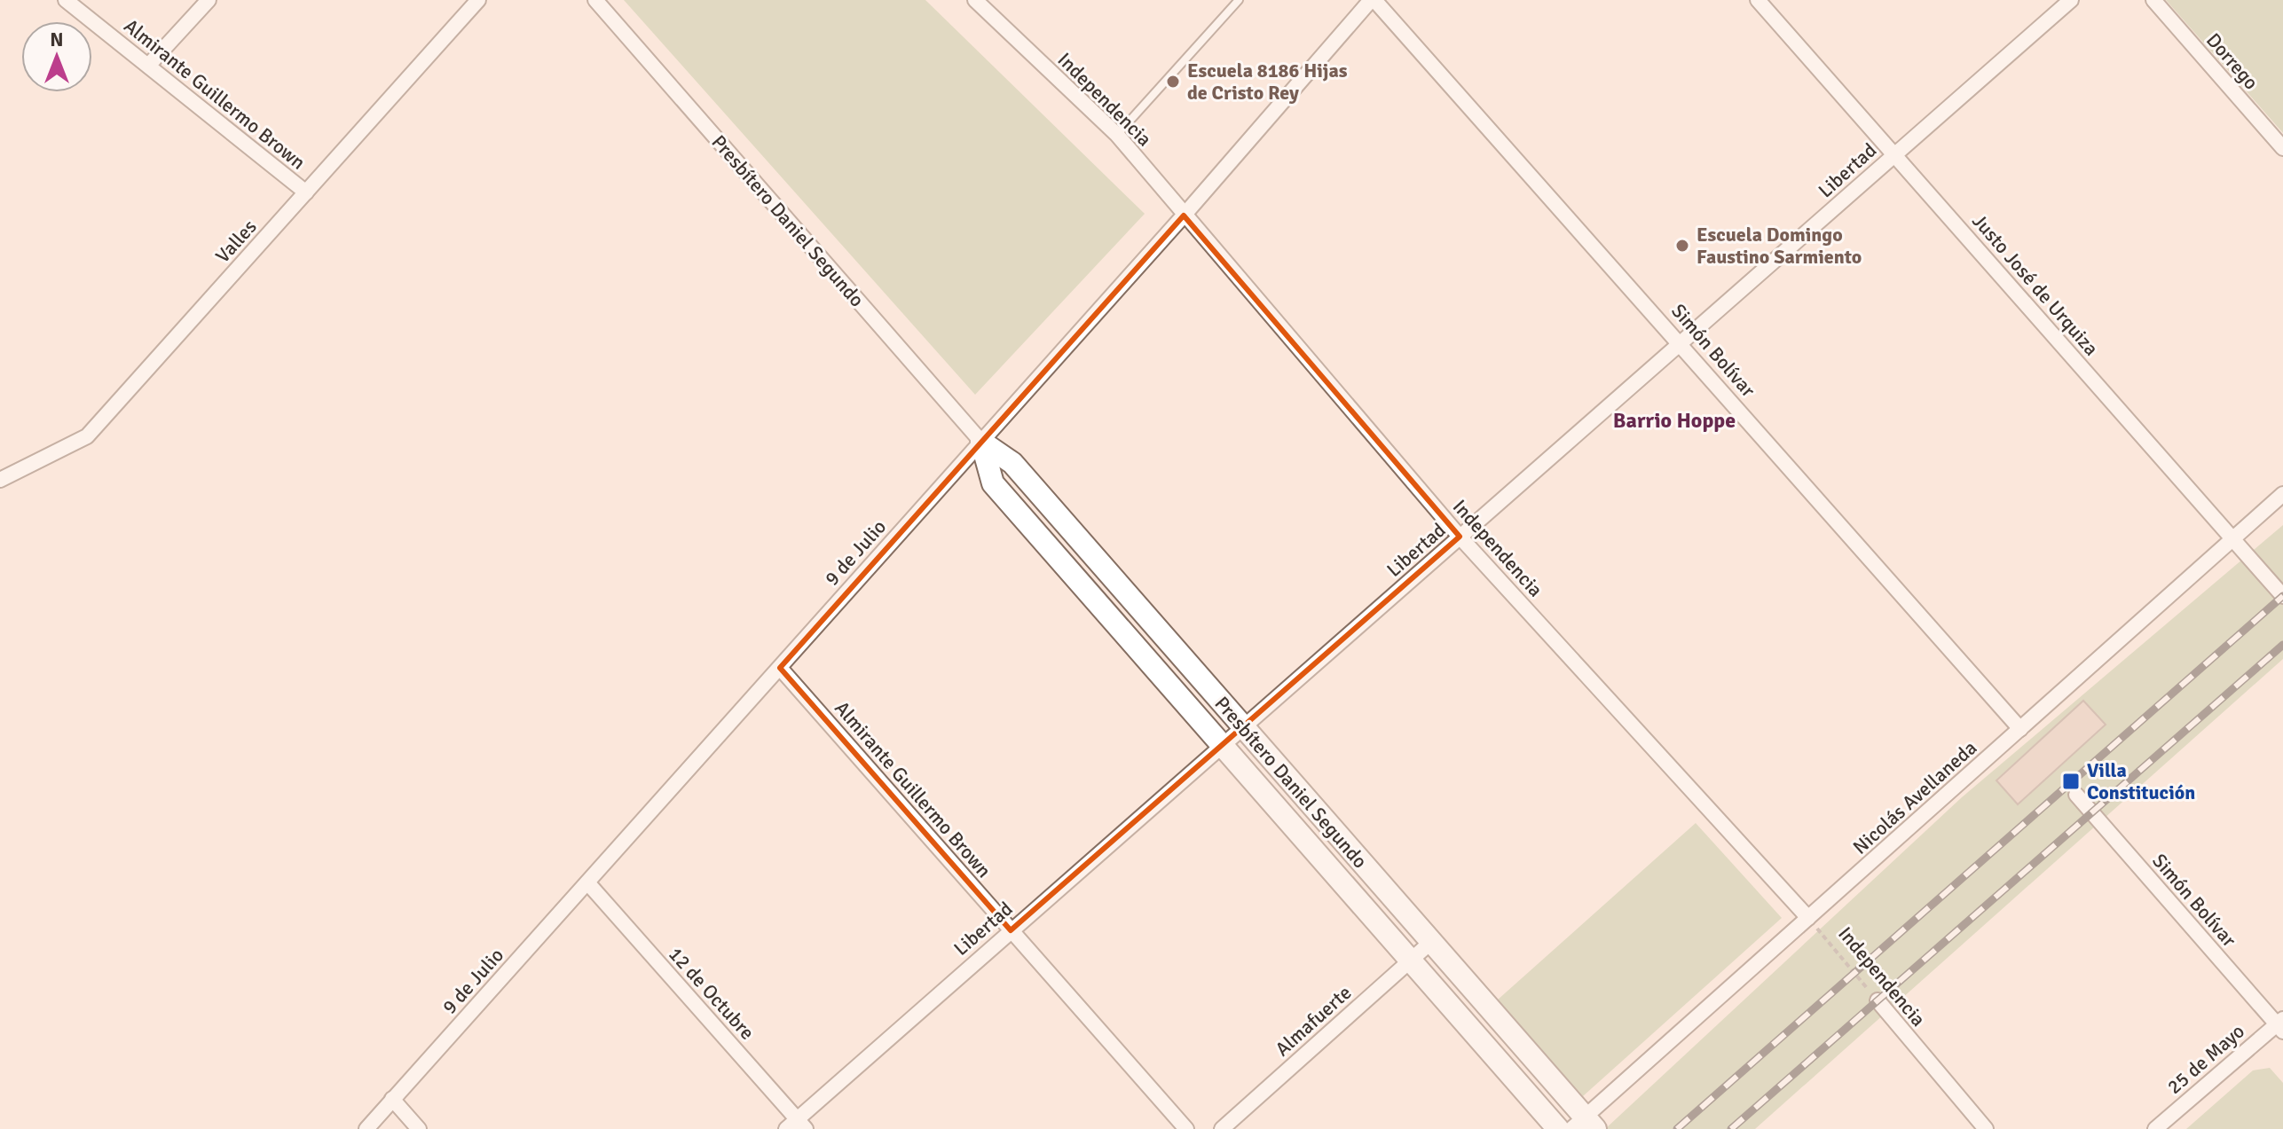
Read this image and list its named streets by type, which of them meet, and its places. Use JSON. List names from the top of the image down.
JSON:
{
  "streets": {
    "main road": ["Presbítero Daniel Segundo"],
    "street": [
      "Dorrego",
      "Almirante Guillermo Brown",
      "Independencia",
      "Libertad",
      "Valles",
      "Justo José de Urquiza",
      "Simón Bolívar",
      "9 de Julio",
      "Nicolás Avellaneda",
      "12 de Octubre",
      "Almafuerte",
      "25 de Mayo"
    ]
  },
  "crossings": [
    ["Almirante Guillermo Brown", "Libertad"],
    ["Almirante Guillermo Brown", "Valles"],
    ["Almirante Guillermo Brown", "9 de Julio"],
    ["Independencia", "Libertad"],
    ["Independencia", "9 de Julio"],
    ["Independencia", "Nicolás Avellaneda"],
    ["Libertad", "Presbítero Daniel Segundo"],
    ["Libertad", "Justo José de Urquiza"],
    ["Libertad", "Simón Bolívar"],
    ["Libertad", "12 de Octubre"],
    ["Presbítero Daniel Segundo", "9 de Julio"],
    ["Presbítero Daniel Segundo", "Nicolás Avellaneda"],
    ["Presbítero Daniel Segundo", "Almafuerte"],
    ["Justo José de Urquiza", "Nicolás Avellaneda"],
    ["Simón Bolívar", "9 de Julio"],
    ["Simón Bolívar", "Nicolás Avellaneda"],
    ["Simón Bolívar", "25 de Mayo"],
    ["9 de Julio", "12 de Octubre"]
  ],
  "districts": ["Barrio Hoppe"],
  "places": {
    "other": ["Escuela 8186 Hijas de Cristo Rey", "Escuela Domingo Faustino Sarmiento"],
    "transit": ["Villa Constitución"]
  },
  "north": "top"
}
